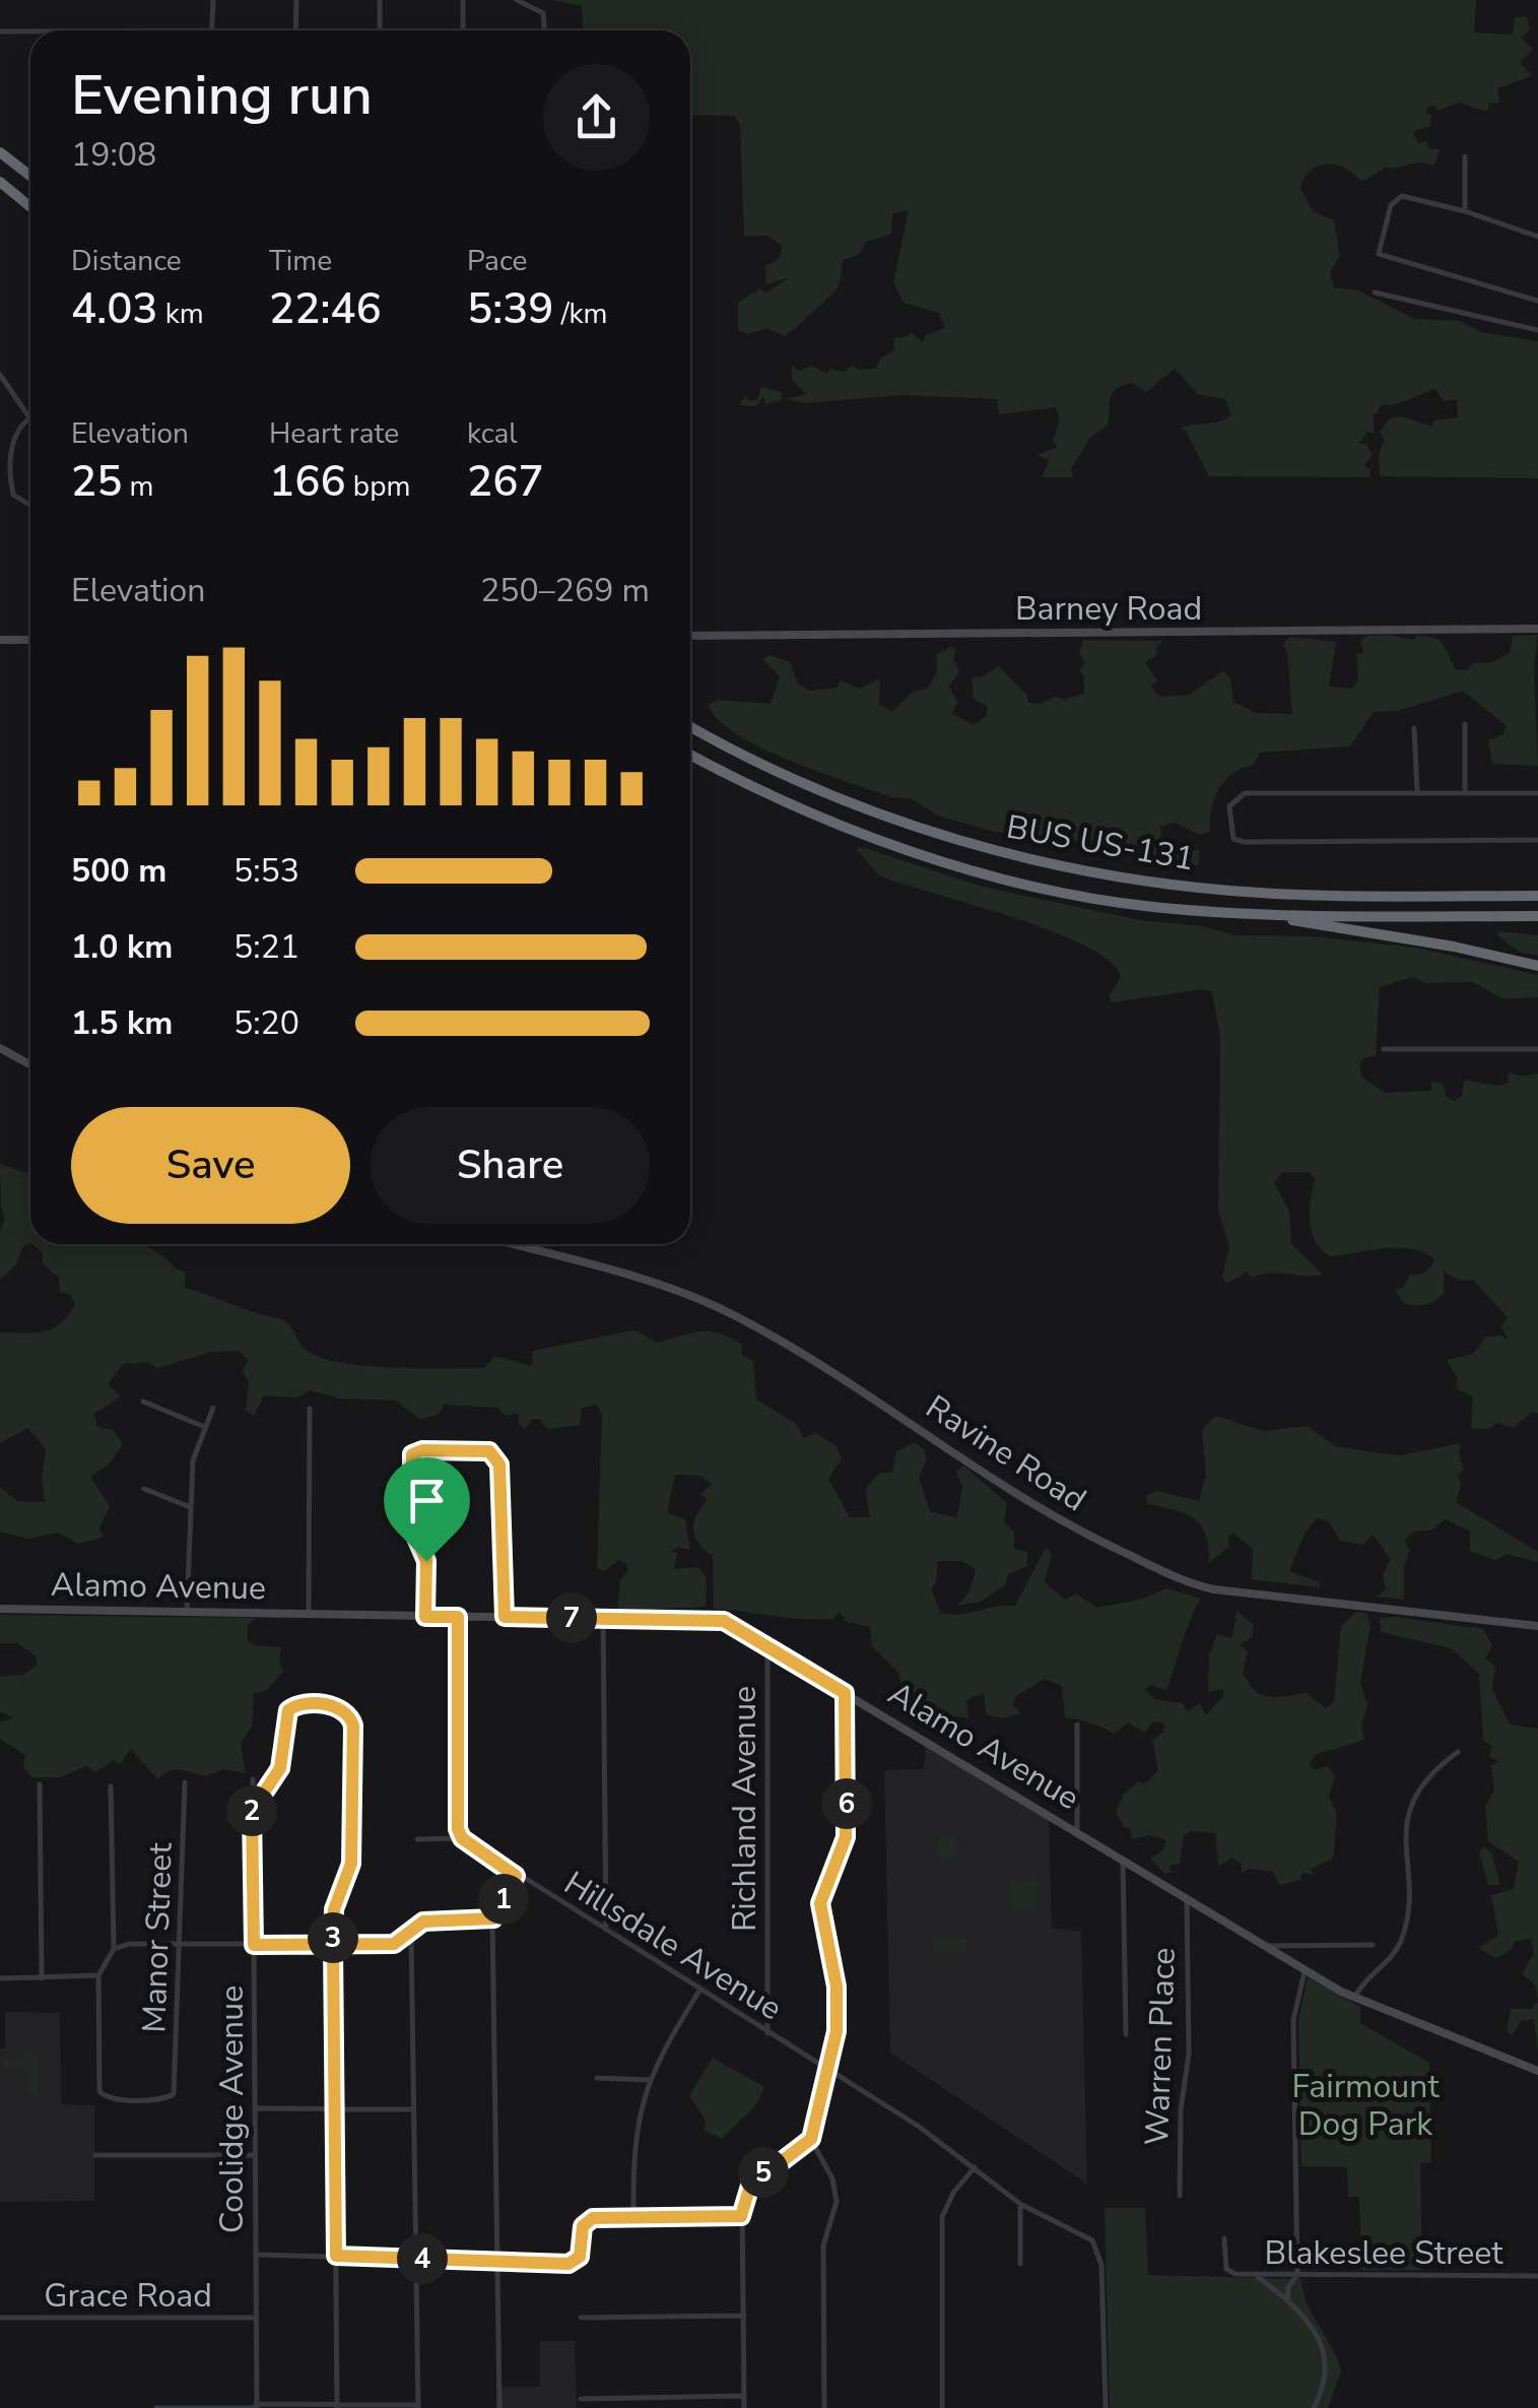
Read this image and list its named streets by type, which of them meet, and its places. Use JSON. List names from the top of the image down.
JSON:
{
  "streets": {
    "highway": ["BUS US-131"],
    "street": [
      "Barney Road",
      "Ravine Road",
      "Alamo Avenue",
      "Richland Avenue",
      "Manor Street",
      "Hillsdale Avenue",
      "Warren Place",
      "Coolidge Avenue",
      "Blakeslee Street",
      "Grace Road"
    ]
  },
  "crossings": [
    ["Alamo Avenue", "Richland Avenue"],
    ["Alamo Avenue", "Warren Place"],
    ["Richland Avenue", "Hillsdale Avenue"],
    ["Coolidge Avenue", "Grace Road"]
  ],
  "parks": ["Fairmount Dog Park"],
  "page": {
    "heading": ["Evening run", "19:08"],
    "stats": [
      ["Distance", "4.03 km"],
      ["Time", "22:46"],
      ["Pace", "5:39 /km"],
      ["Elevation", "25 m"],
      ["Heart rate", "166 bpm"],
      ["kcal", "267"]
    ],
    "chart": ["Elevation", "250–269 m"],
    "list": [
      {
        "name": "500 m",
        "note": "5:53"
      },
      {
        "name": "1.0 km",
        "note": "5:21"
      },
      {
        "name": "1.5 km",
        "note": "5:20"
      }
    ],
    "buttons": ["Save", "Share"],
    "pins": [
      "7",
      "6",
      "2",
      "1",
      "3",
      "5",
      "4"
    ]
  }
}
